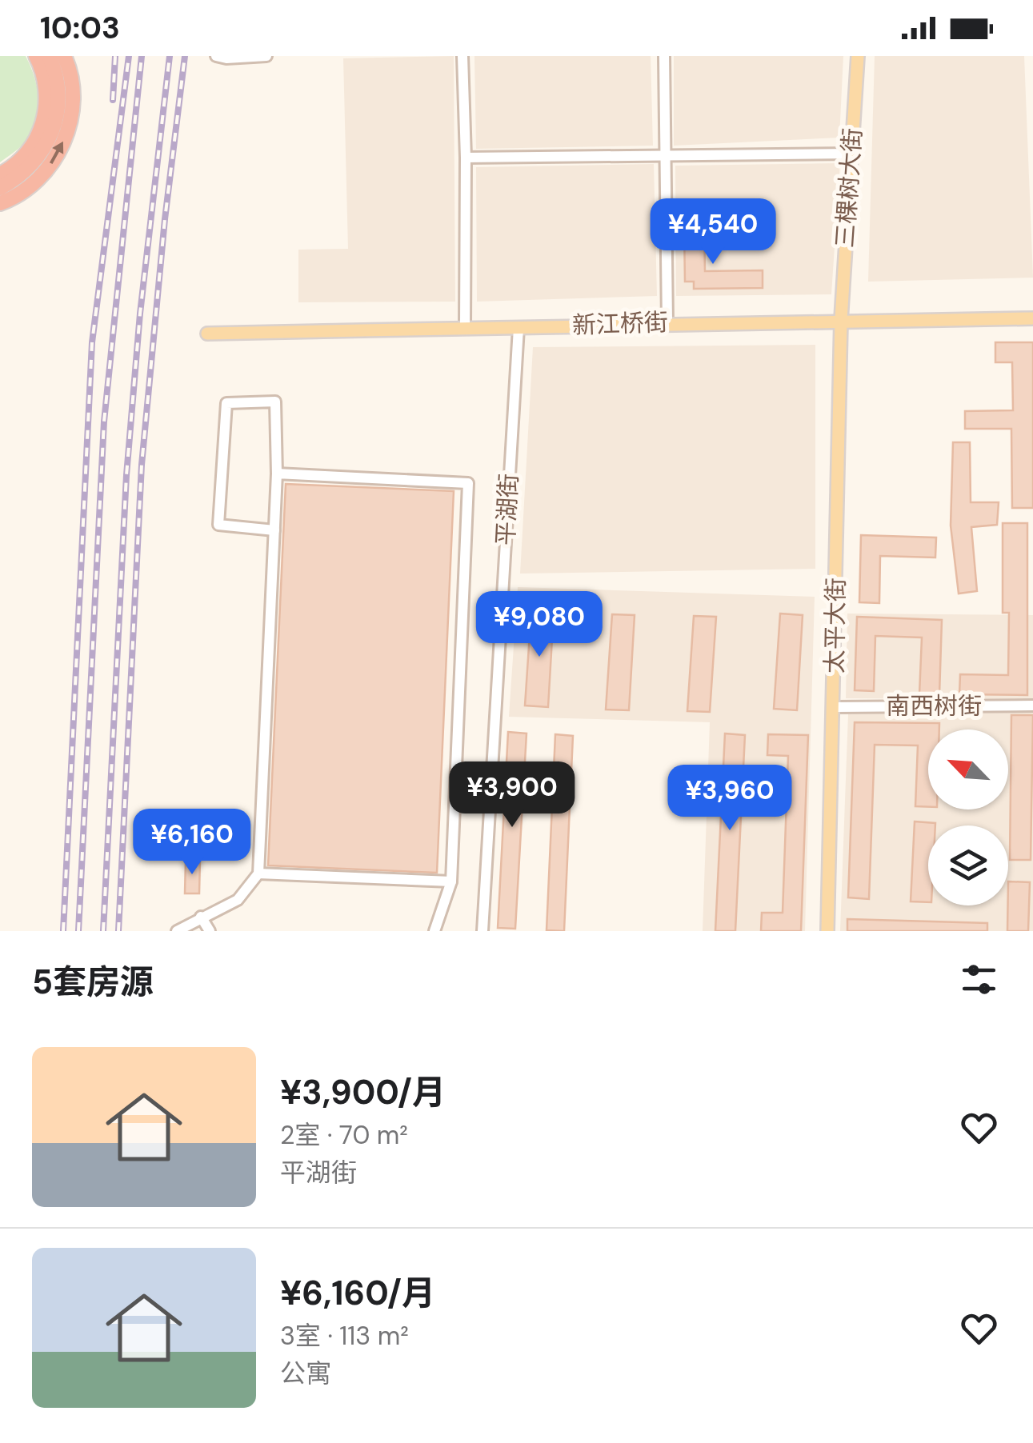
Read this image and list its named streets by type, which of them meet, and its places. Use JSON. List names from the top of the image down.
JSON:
{
  "streets": {
    "main road": ["三棵树大街", "新江桥街", "太平大街"],
    "street": ["平湖街", "南西树街"]
  },
  "crossings": [
    ["三棵树大街", "新江桥街"],
    ["三棵树大街", "太平大街"],
    ["新江桥街", "平湖街"],
    ["新江桥街", "太平大街"],
    ["太平大街", "南西树街"]
  ],
  "north": "top left",
  "page": {
    "status": "10:03",
    "price": [
      "¥4,540",
      "¥9,080",
      "¥3,900",
      "¥3,960",
      "¥6,160"
    ],
    "heading": "5套房源",
    "list": [
      {
        "name": "¥3,900/月",
        "note": "2室 · 70 m² · 平湖街"
      },
      {
        "name": "¥6,160/月",
        "note": "3室 · 113 m² · 公寓"
      }
    ]
  }
}
